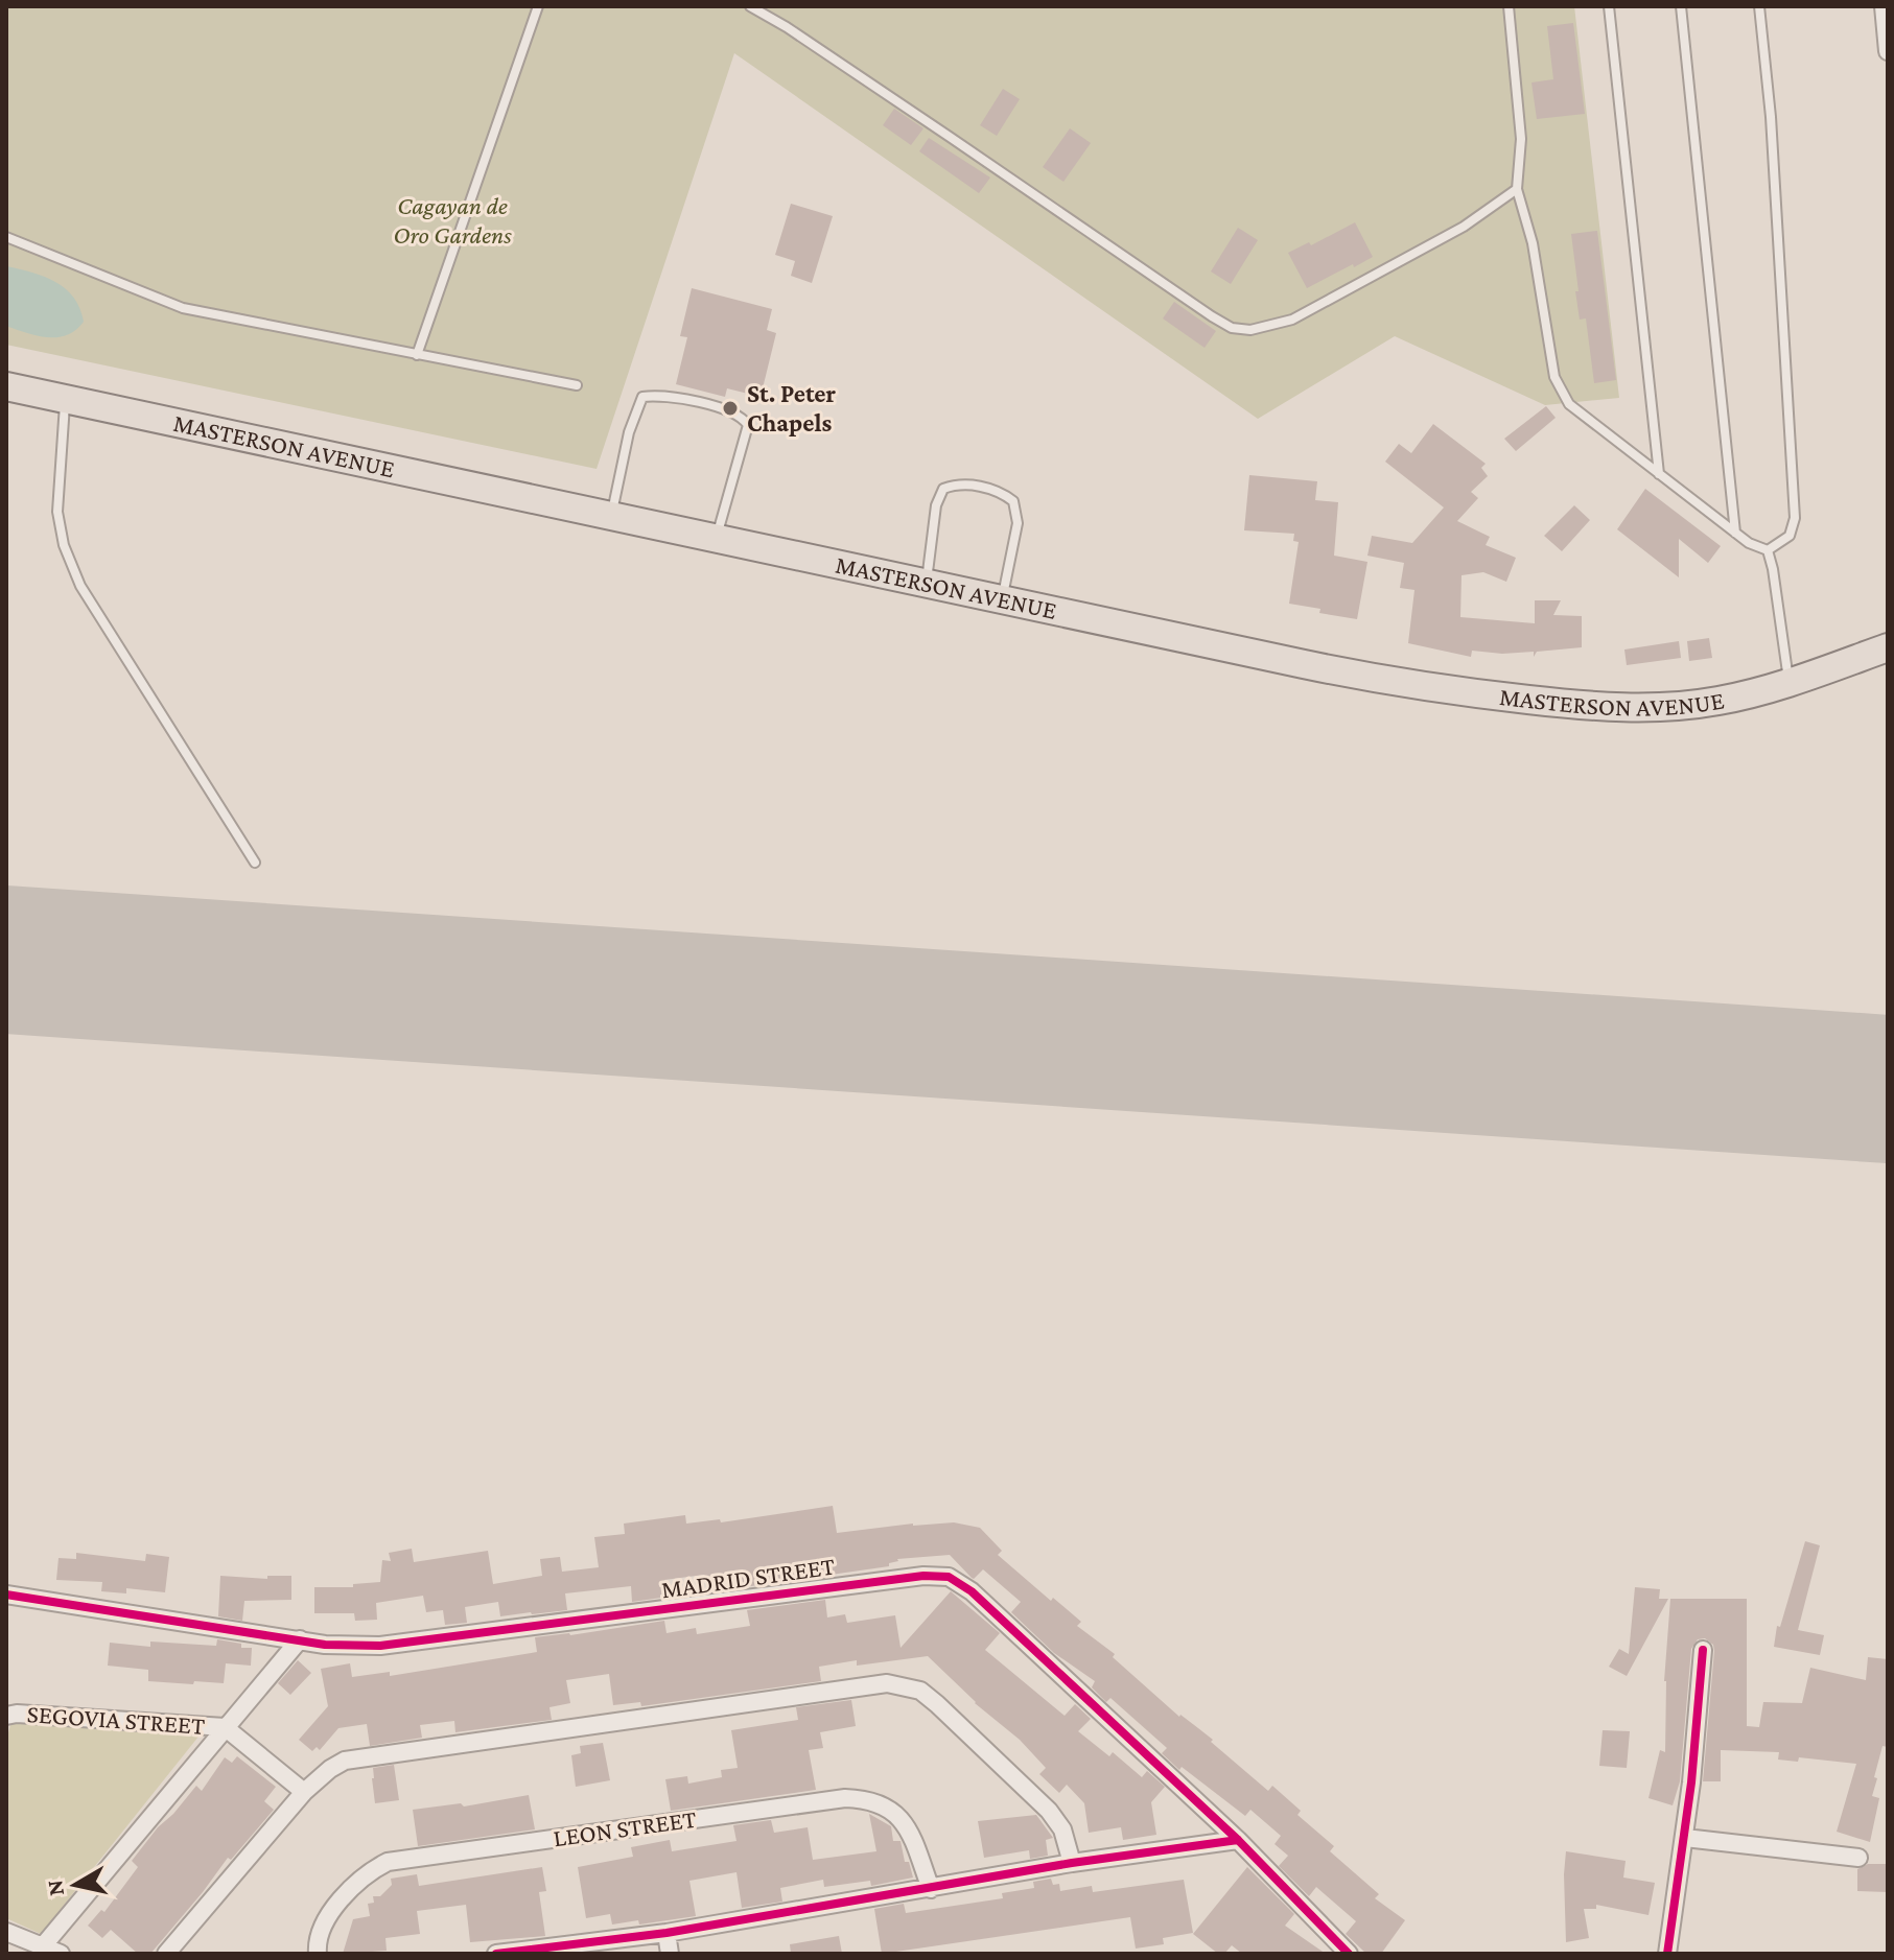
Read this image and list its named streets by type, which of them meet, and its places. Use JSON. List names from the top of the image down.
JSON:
{
  "streets": {
    "main road": ["MASTERSON AVENUE"],
    "street": ["MADRID STREET", "SEGOVIA STREET", "LEON STREET"]
  },
  "parks": ["Cagayan de Oro Gardens"],
  "places": ["St. Peter Chapels"],
  "north": "left"
}
